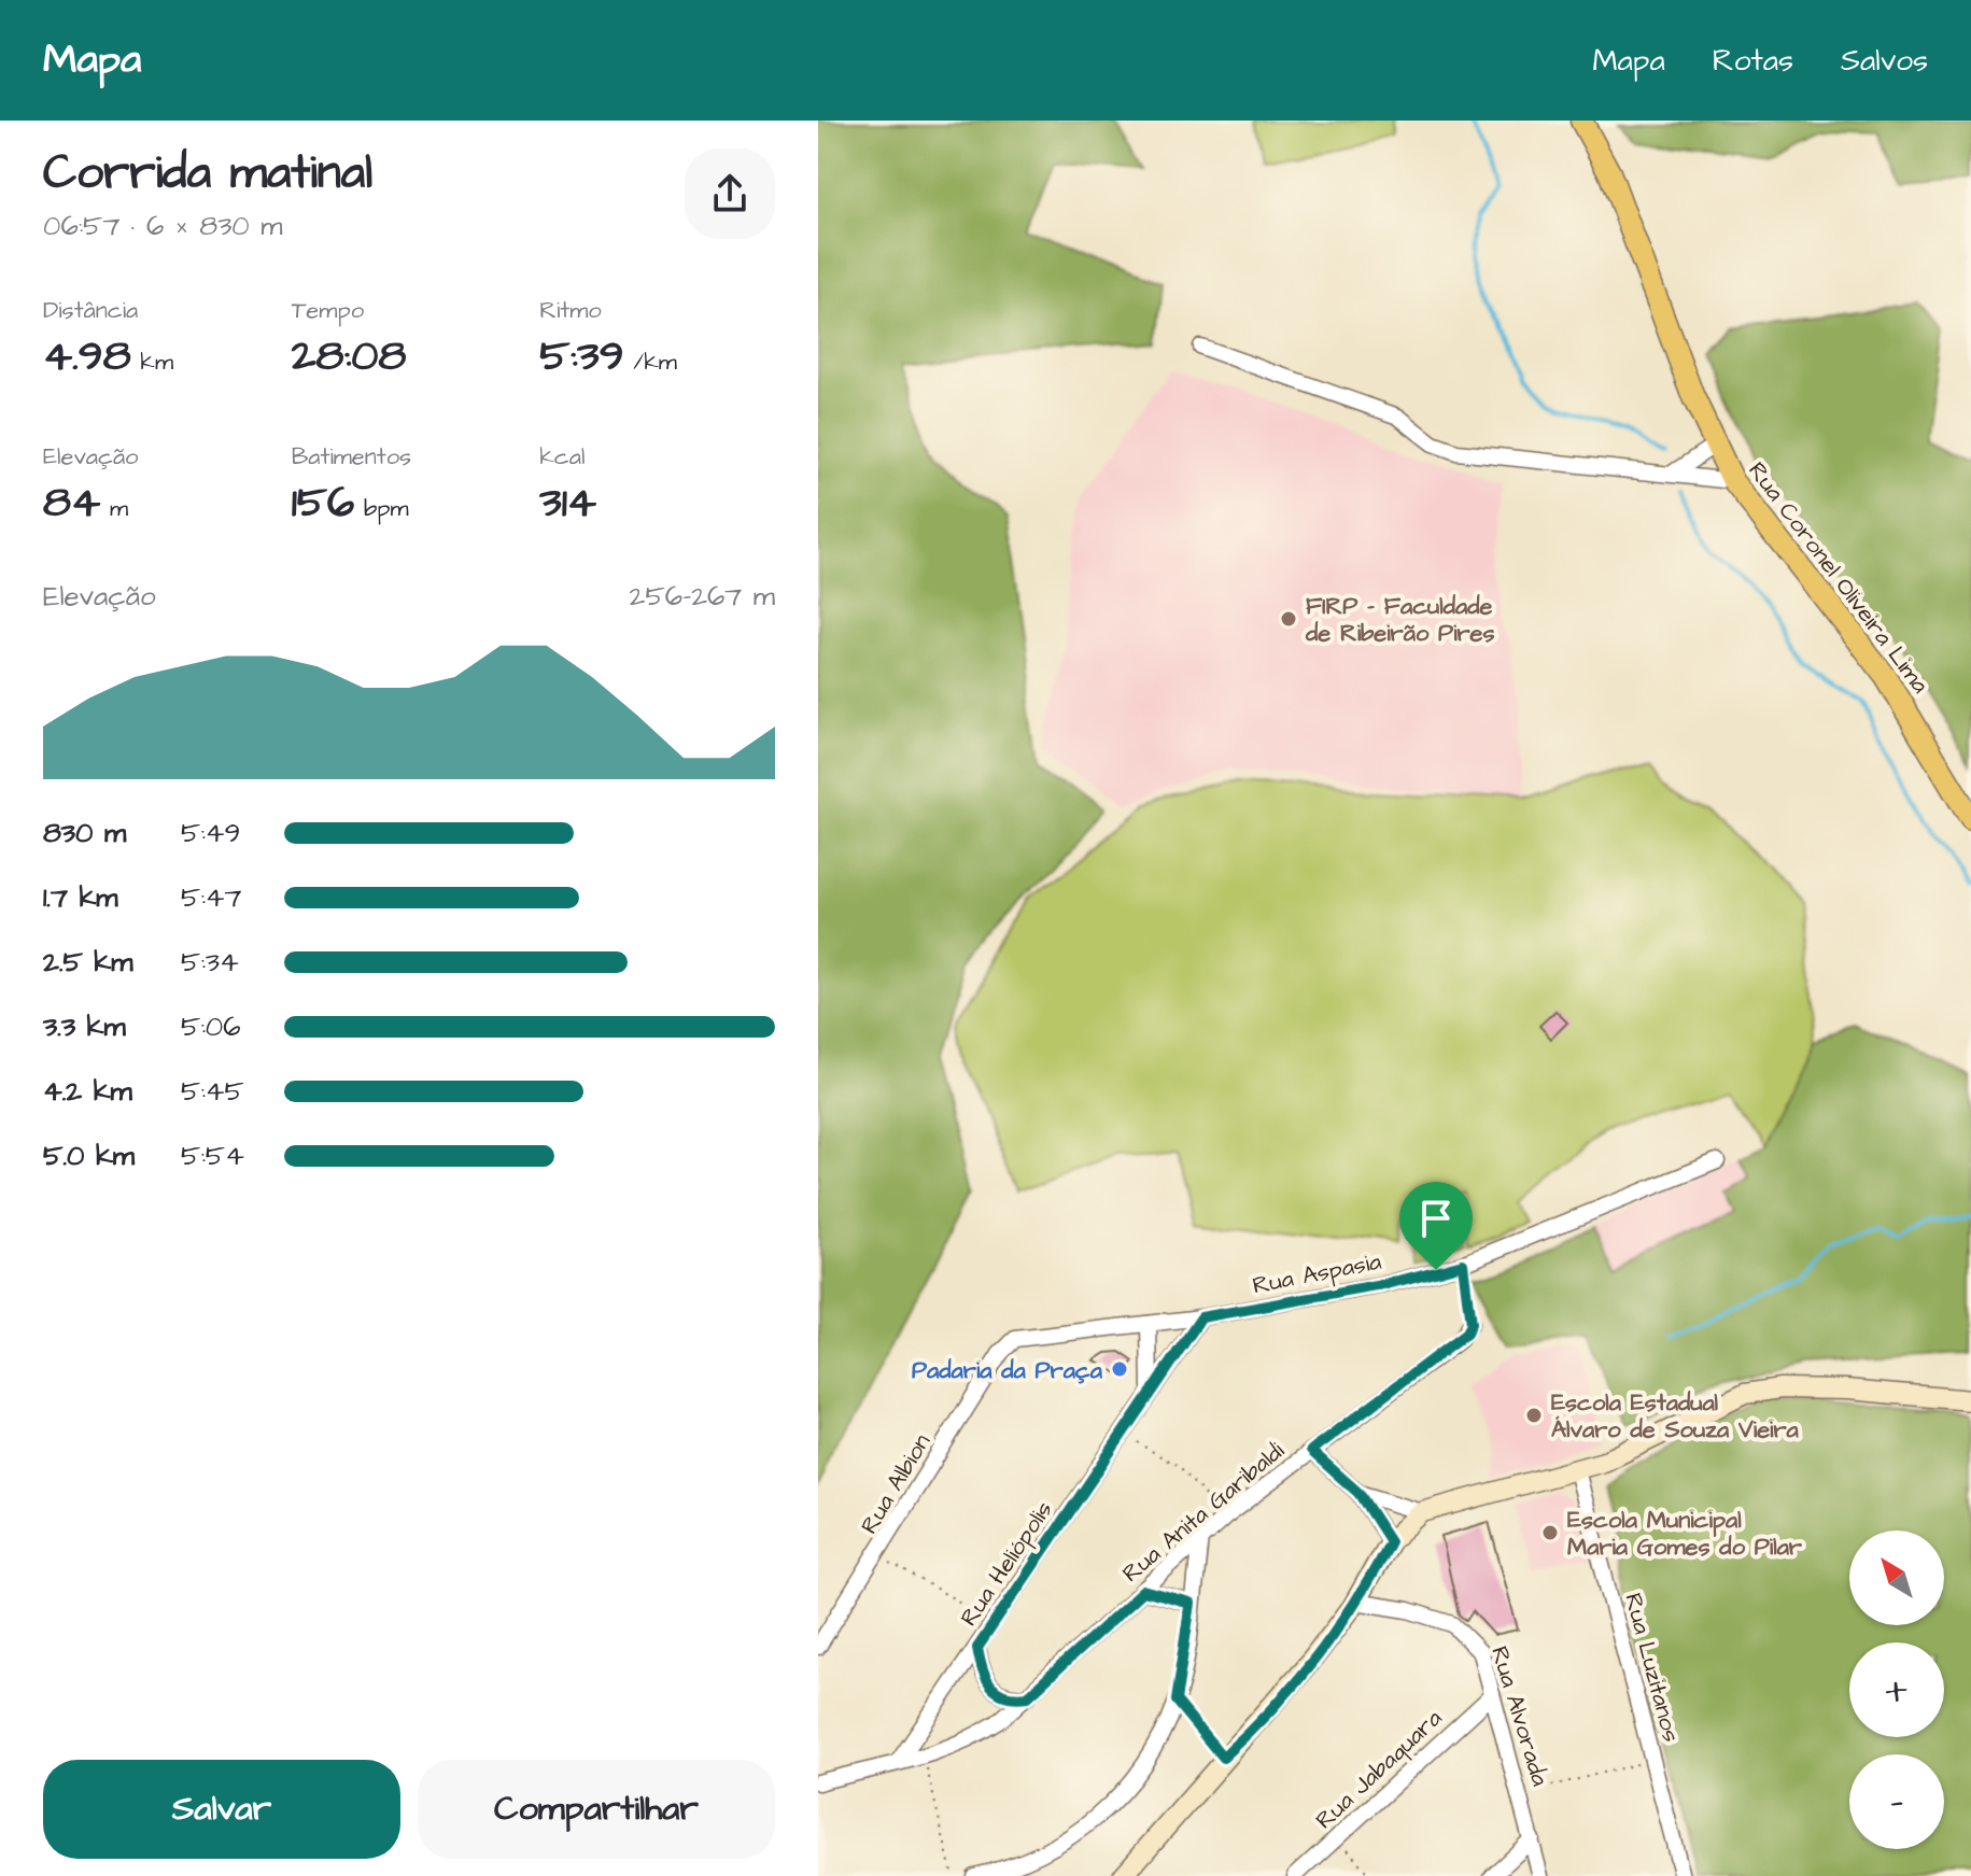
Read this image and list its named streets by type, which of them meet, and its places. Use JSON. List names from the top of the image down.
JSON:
{
  "streets": {
    "main road": ["Rua Coronel Oliveira Lima"],
    "street": [
      "Rua Aspasia",
      "Rua Albion",
      "Rua Anita Garibaldi",
      "Rua Heliópolis",
      "Rua Luzitanos",
      "Rua Alvorada",
      "Rua Jabaquara"
    ]
  },
  "crossings": [
    ["Rua Aspasia", "Rua Albion"],
    ["Rua Aspasia", "Rua Heliópolis"],
    ["Rua Anita Garibaldi", "Rua Heliópolis"],
    ["Rua Alvorada", "Rua Jabaquara"]
  ],
  "places": [
    "FIRP - Faculdade de Ribeirão Pires",
    "Padaria da Praça",
    "Escola Estadual Álvaro de Souza Vieira",
    "Escola Municipal Maria Gomes do Pilar"
  ],
  "north": "top left",
  "page": {
    "header": "Mapa",
    "nav": ["Mapa", "Rotas", "Salvos"],
    "heading": ["Corrida matinal", "06:57 · 6 × 830 m"],
    "stats": [
      ["Distância", "4.98 km"],
      ["Tempo", "28:08"],
      ["Ritmo", "5:39 /km"],
      ["Elevação", "84 m"],
      ["Batimentos", "156 bpm"],
      ["kcal", "314"]
    ],
    "chart": ["Elevação", "256–267 m"],
    "list": [
      {
        "name": "830 m",
        "note": "5:49"
      },
      {
        "name": "1.7 km",
        "note": "5:47"
      },
      {
        "name": "2.5 km",
        "note": "5:34"
      },
      {
        "name": "3.3 km",
        "note": "5:06"
      },
      {
        "name": "4.2 km",
        "note": "5:45"
      },
      {
        "name": "5.0 km",
        "note": "5:54"
      }
    ],
    "map_buttons": ["+", "−"],
    "buttons": ["Salvar", "Compartilhar"]
  }
}
